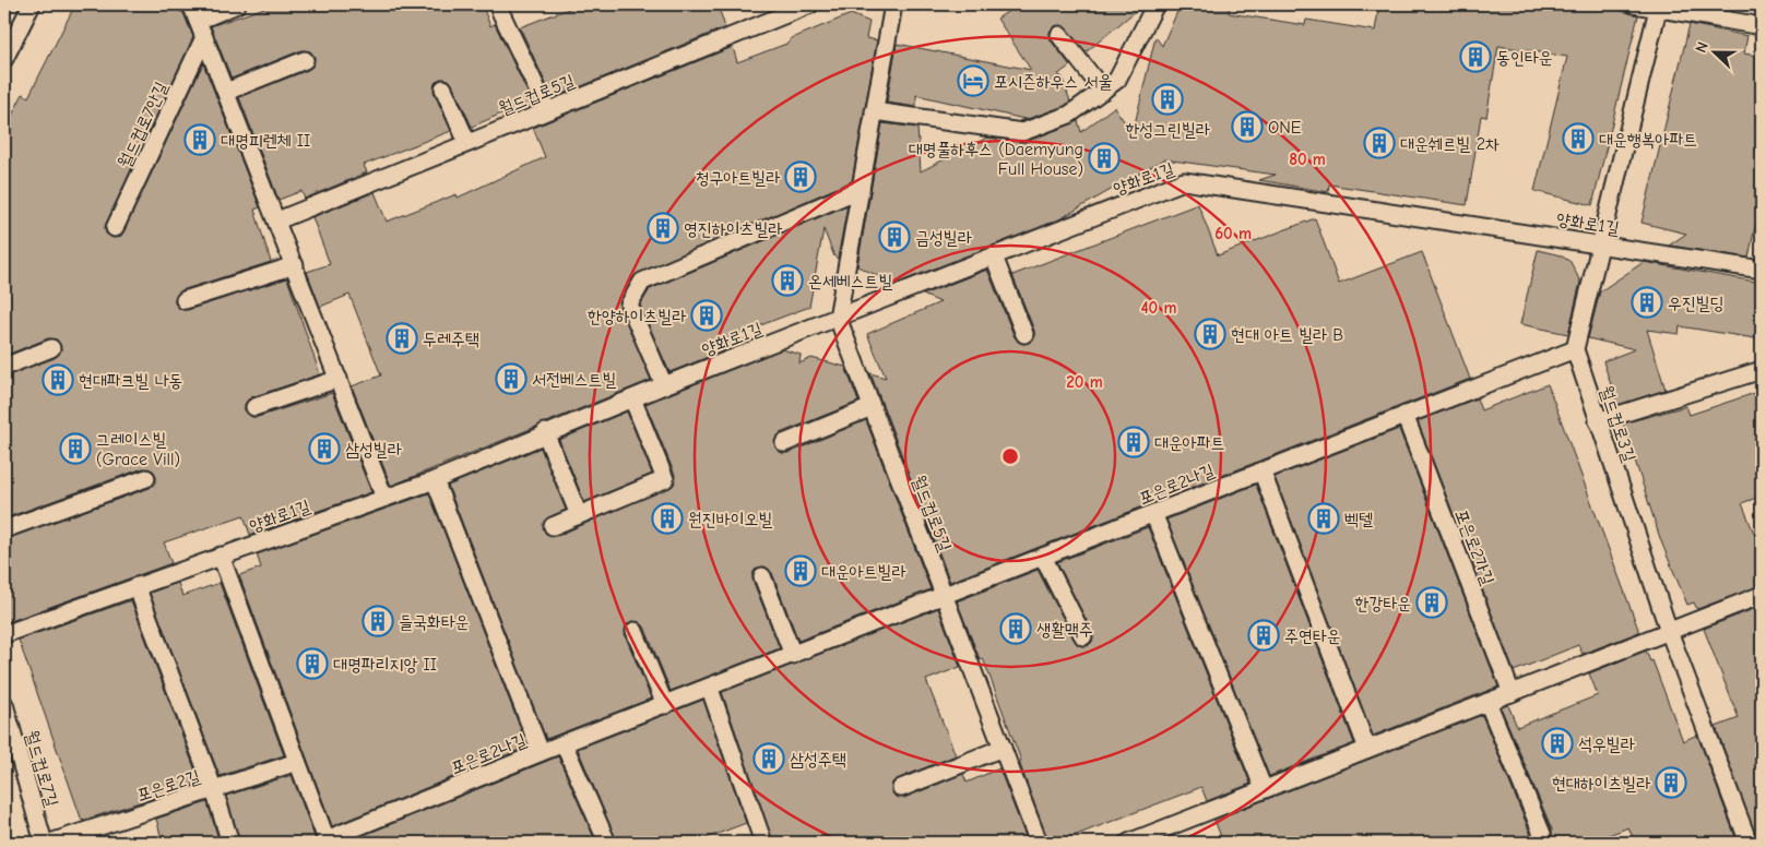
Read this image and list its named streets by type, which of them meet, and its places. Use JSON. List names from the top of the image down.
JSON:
{
  "streets": {
    "lane": [
      "월드컵로5길",
      "월드컵로7안길",
      "양화로1길",
      "월드컵로3길",
      "포은로2나길",
      "포은로2가길",
      "월드컵로7길",
      "포은로2길"
    ]
  },
  "crossings": [
    ["월드컵로5길", "양화로1길"],
    ["월드컵로5길", "포은로2나길"],
    ["월드컵로3길", "포은로2나길"],
    ["포은로2나길", "포은로2가길"]
  ],
  "places": {
    "building": [
      "동인타운",
      "한성그린빌라",
      "ONE",
      "대운행복아파트",
      "대명피렌체 II",
      "대운쉐르빌 2차",
      "대명풀하후스 (Daemyung Full House)",
      "청구아트빌라",
      "영진하이츠빌라",
      "금성빌라",
      "온세베스트빌",
      "우진빌딩",
      "한양하이츠빌라",
      "현대 아트 빌라 B",
      "두레주택",
      "서전베스트빌",
      "현대파크빌 나동",
      "대운아파트",
      "그레이스빌 (Grace Vill)",
      "삼성빌라",
      "원진바이오빌",
      "벡텔",
      "대운아트빌라",
      "한강타운",
      "들국화타운",
      "생활맥주",
      "주연타운",
      "대명파리지앙 II",
      "석우빌라",
      "삼성주택",
      "현대하이츠빌라"
    ],
    "hotel": ["포시즌하우스 서울"]
  },
  "north": "left",
  "rings": [
    "80 m",
    "60 m",
    "40 m",
    "20 m"
  ]
}
